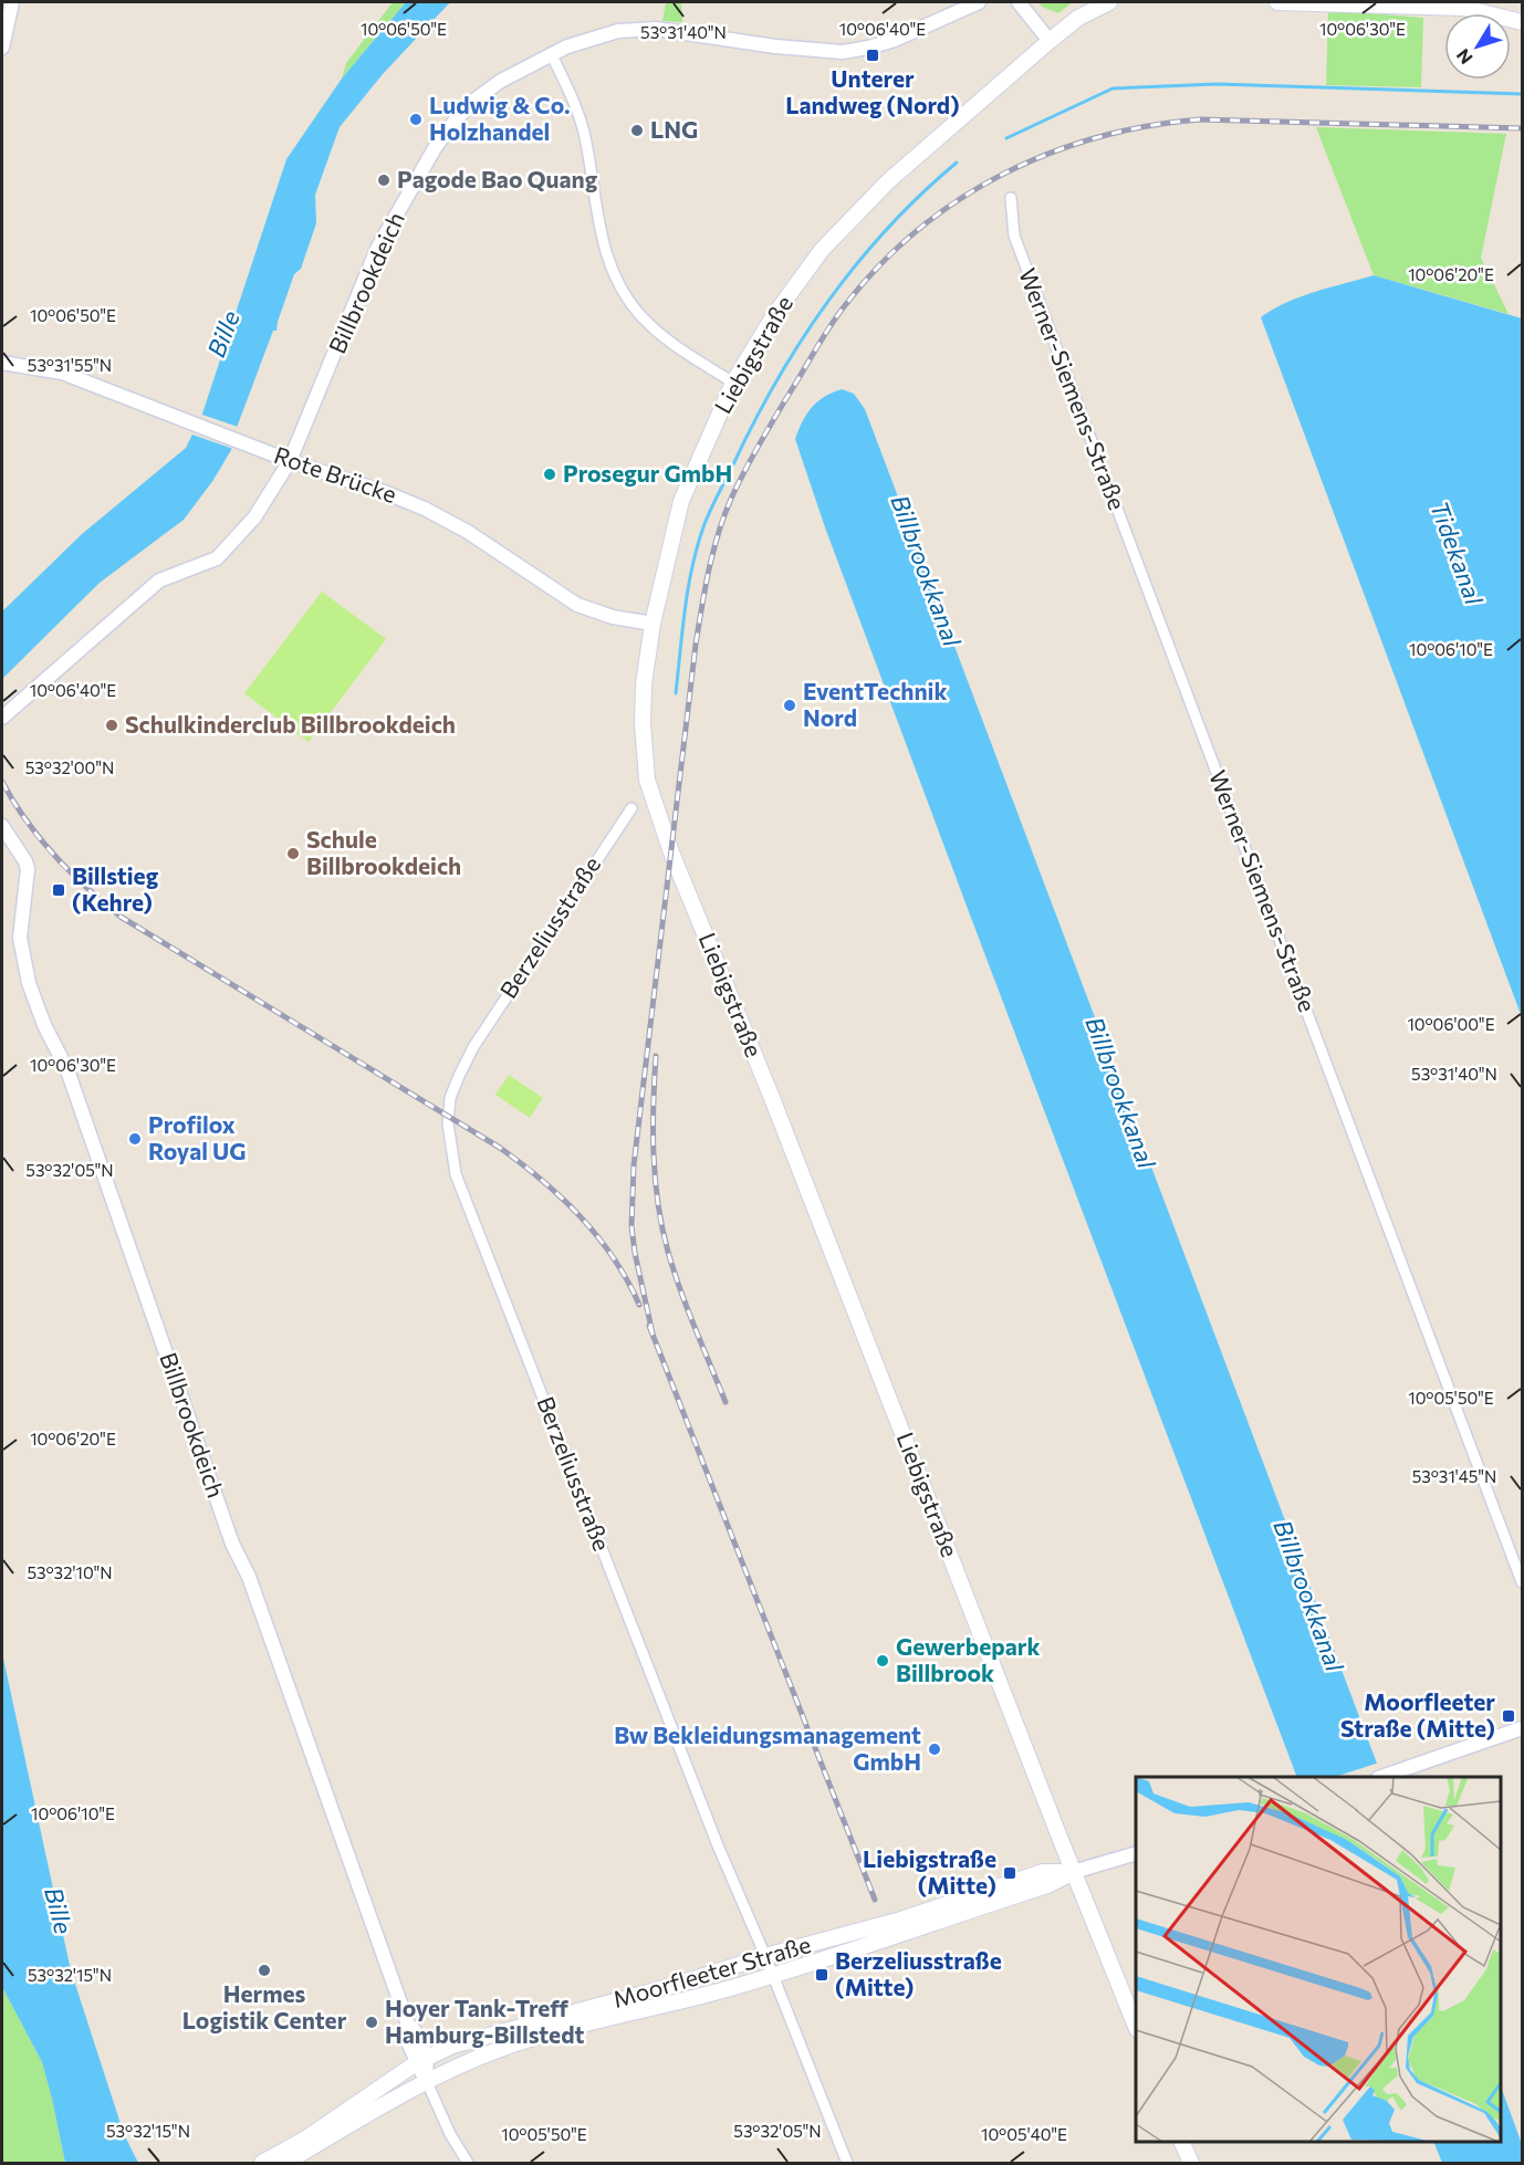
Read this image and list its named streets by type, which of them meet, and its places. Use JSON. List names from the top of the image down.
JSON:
{
  "streets": {
    "main road": ["Liebigstraße", "Moorfleeter Straße"],
    "street": [
      "Billbrookdeich",
      "Werner-Siemens-Straße",
      "Rote Brücke",
      "Berzeliusstraße"
    ]
  },
  "crossings": [
    ["Billbrookdeich", "Rote Brücke"],
    ["Billbrookdeich", "Moorfleeter Straße"],
    ["Liebigstraße", "Rote Brücke"],
    ["Liebigstraße", "Moorfleeter Straße"],
    ["Berzeliusstraße", "Moorfleeter Straße"]
  ],
  "water": ["Bille", "Tidekanal", "Billbrookkanal"],
  "places": {
    "transit": [
      "Unterer Landweg (Nord)",
      "Billstieg (Kehre)",
      "Moorfleeter Straße (Mitte)",
      "Liebigstraße (Mitte)",
      "Berzeliusstraße (Mitte)"
    ],
    "other": [
      "Ludwig & Co. Holzhandel",
      "LNG",
      "Pagode Bao Quang",
      "Prosegur GmbH",
      "EventTechnik Nord",
      "Schulkinderclub Billbrookdeich",
      "Schule Billbrookdeich",
      "Profilox Royal UG",
      "Gewerbepark Billbrook",
      "Bw Bekleidungsmanagement GmbH",
      "Hermes Logistik Center",
      "Hoyer Tank-Treff Hamburg-Billstedt"
    ]
  },
  "north": "bottom left",
  "coordinates": [
    "10°06'50\"E",
    "10°06'40\"E",
    "10°06'30\"E",
    "53°31'40\"N",
    "10°06'20\"E",
    "53°31'55\"N",
    "10°06'10\"E",
    "53°32'00\"N",
    "10°06'00\"E",
    "53°32'05\"N",
    "10°05'50\"E",
    "53°31'45\"N",
    "53°32'10\"N",
    "53°32'15\"N",
    "10°05'40\"E"
  ]
}
